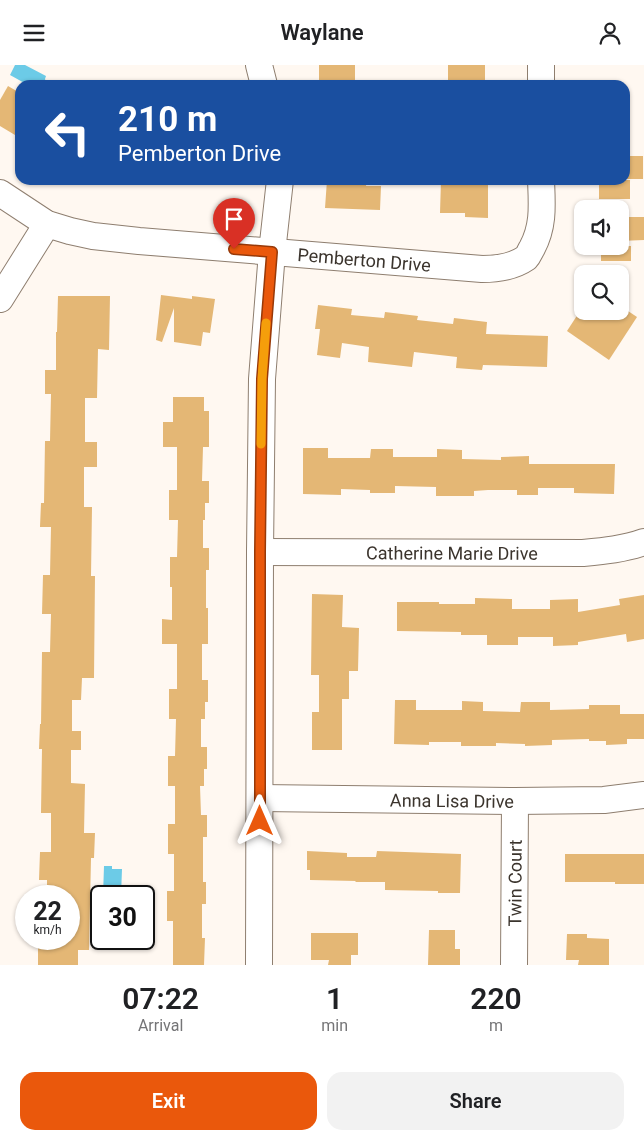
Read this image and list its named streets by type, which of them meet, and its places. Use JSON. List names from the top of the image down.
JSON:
{
  "streets": {
    "street": [
      "Pemberton Drive",
      "Catherine Marie Drive",
      "Anna Lisa Drive",
      "Twin Court"
    ]
  },
  "crossings": [
    ["Anna Lisa Drive", "Twin Court"]
  ],
  "page": {
    "header": "Waylane",
    "turn": ["210 m", "Pemberton Drive"],
    "speed": "22 km/h",
    "limit": "30",
    "eta": [
      "07:22",
      "Arrival",
      "1",
      "min",
      "220",
      "m"
    ],
    "buttons": ["Exit", "Share"]
  }
}
